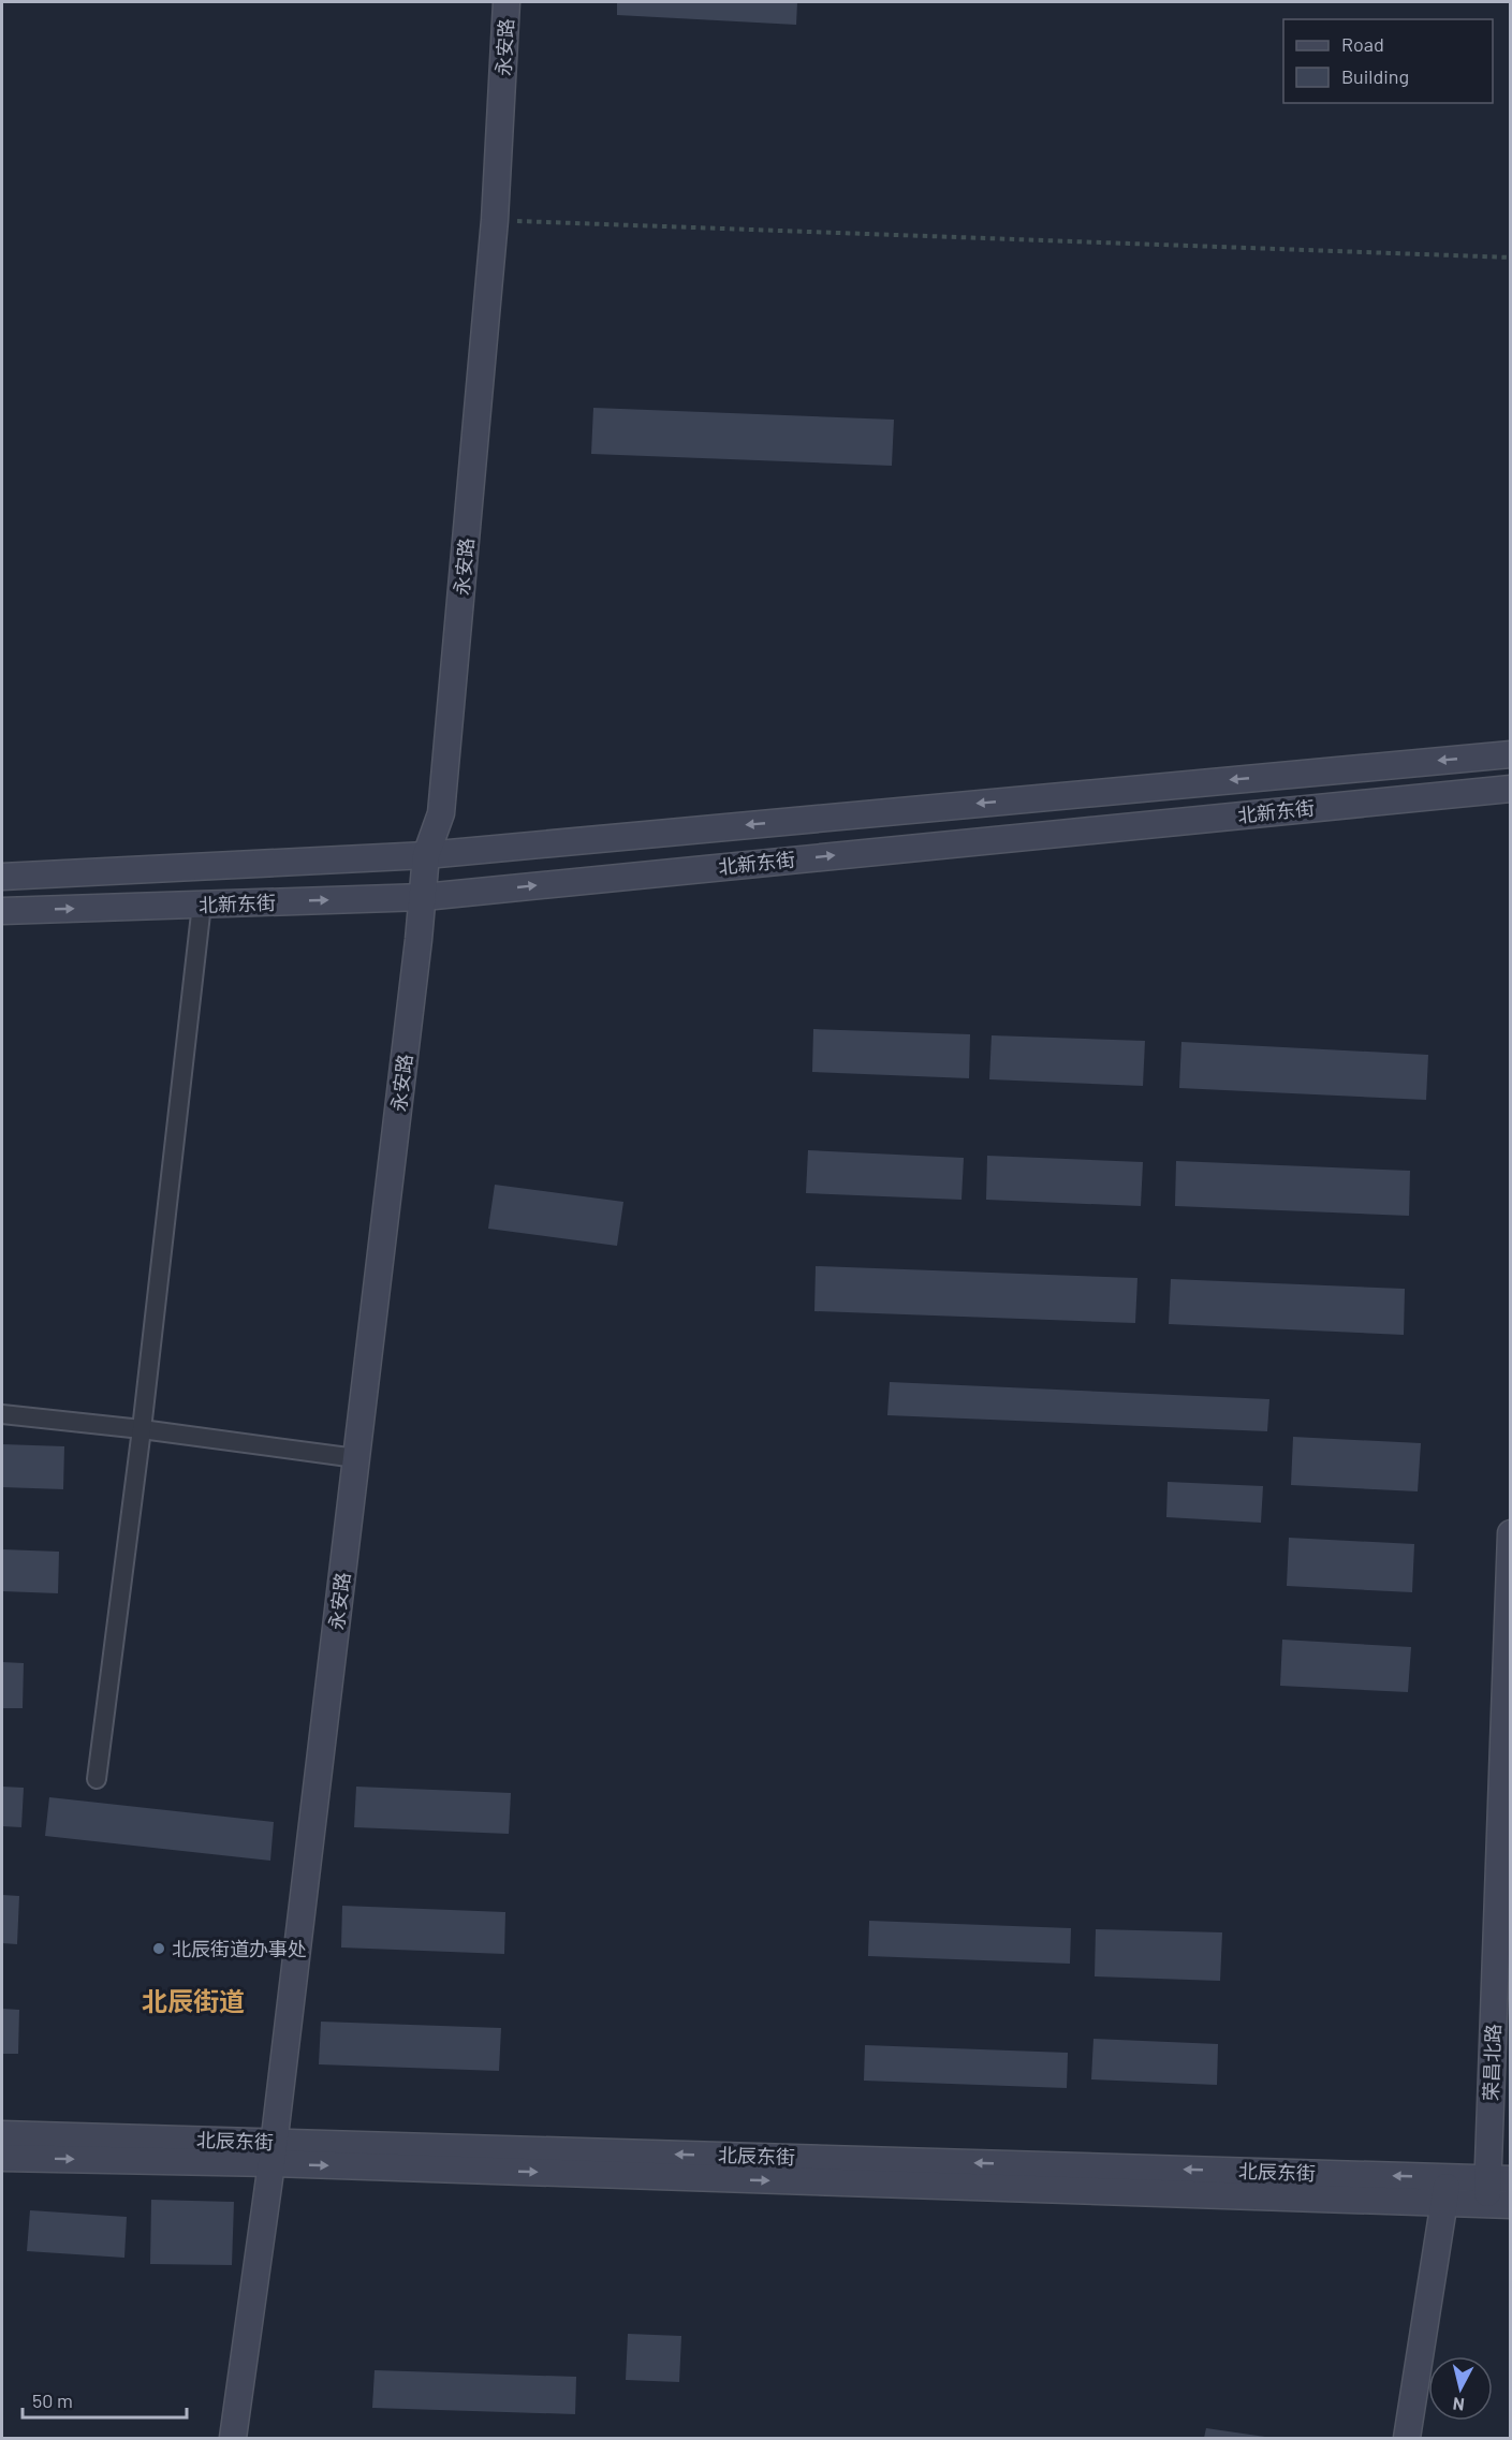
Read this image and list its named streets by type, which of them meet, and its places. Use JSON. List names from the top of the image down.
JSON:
{
  "streets": {
    "main road": [
      "永安路",
      "北新东街",
      "荣昌北路",
      "北辰东街"
    ]
  },
  "crossings": [
    ["永安路", "北新东街"],
    ["永安路", "北辰东街"],
    ["荣昌北路", "北辰东街"]
  ],
  "districts": ["北辰街道"],
  "places": ["北辰街道办事处"],
  "legend": ["Road", "Building"],
  "scale_bar": "50 m",
  "north": "bottom"
}
